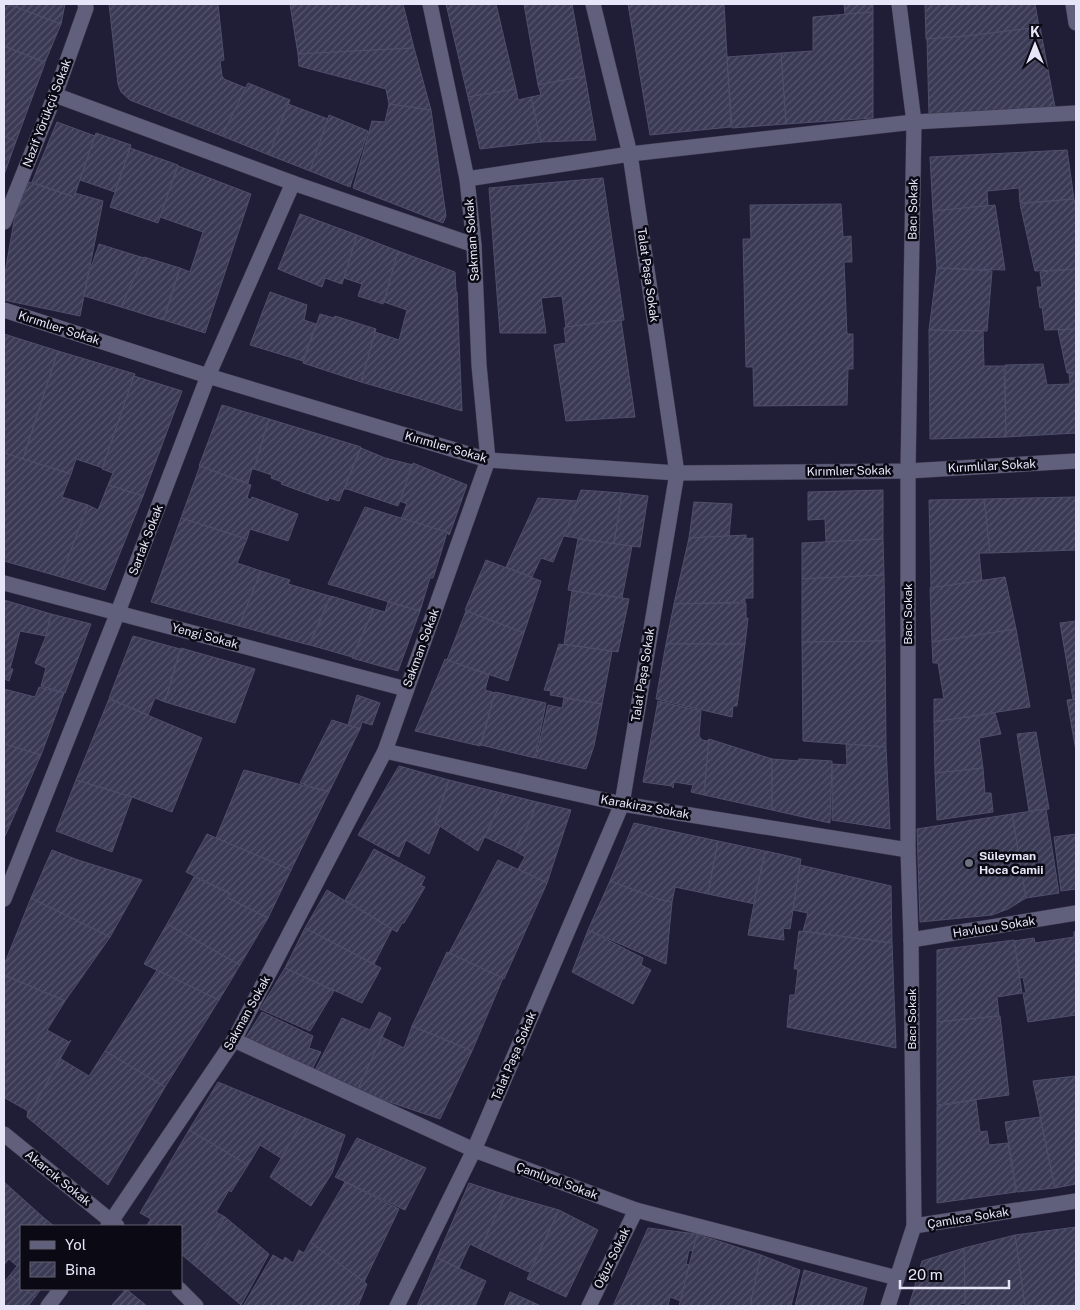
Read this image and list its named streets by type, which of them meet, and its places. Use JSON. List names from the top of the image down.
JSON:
{
  "streets": {
    "street": [
      "Nazif Yörükçü Sokak",
      "Bacı Sokak",
      "Sakman Sokak",
      "Talat Paşa Sokak",
      "Kırımlıer Sokak",
      "Kırımlılar Sokak",
      "Sartak Sokak",
      "Yengi Sokak",
      "Karakiraz Sokak",
      "Havlucu Sokak",
      "Akarcık Sokak",
      "Çamlıyol Sokak",
      "Çamlıca Sokak",
      "Oğuz Sokak"
    ]
  },
  "crossings": [
    ["Bacı Sokak", "Kırımlıer Sokak"],
    ["Bacı Sokak", "Kırımlılar Sokak"],
    ["Bacı Sokak", "Karakiraz Sokak"],
    ["Bacı Sokak", "Havlucu Sokak"],
    ["Bacı Sokak", "Çamlıca Sokak"],
    ["Sakman Sokak", "Kırımlıer Sokak"],
    ["Sakman Sokak", "Yengi Sokak"],
    ["Sakman Sokak", "Karakiraz Sokak"],
    ["Sakman Sokak", "Akarcık Sokak"],
    ["Sakman Sokak", "Çamlıyol Sokak"],
    ["Talat Paşa Sokak", "Kırımlıer Sokak"],
    ["Talat Paşa Sokak", "Karakiraz Sokak"],
    ["Talat Paşa Sokak", "Çamlıyol Sokak"],
    ["Kırımlıer Sokak", "Kırımlılar Sokak"],
    ["Kırımlıer Sokak", "Sartak Sokak"],
    ["Sartak Sokak", "Yengi Sokak"],
    ["Çamlıyol Sokak", "Çamlıca Sokak"],
    ["Çamlıyol Sokak", "Oğuz Sokak"]
  ],
  "places": ["Süleyman Hoca Camii"],
  "legend": ["Yol", "Bina"],
  "scale_bar": "20 m",
  "north": "top"
}
